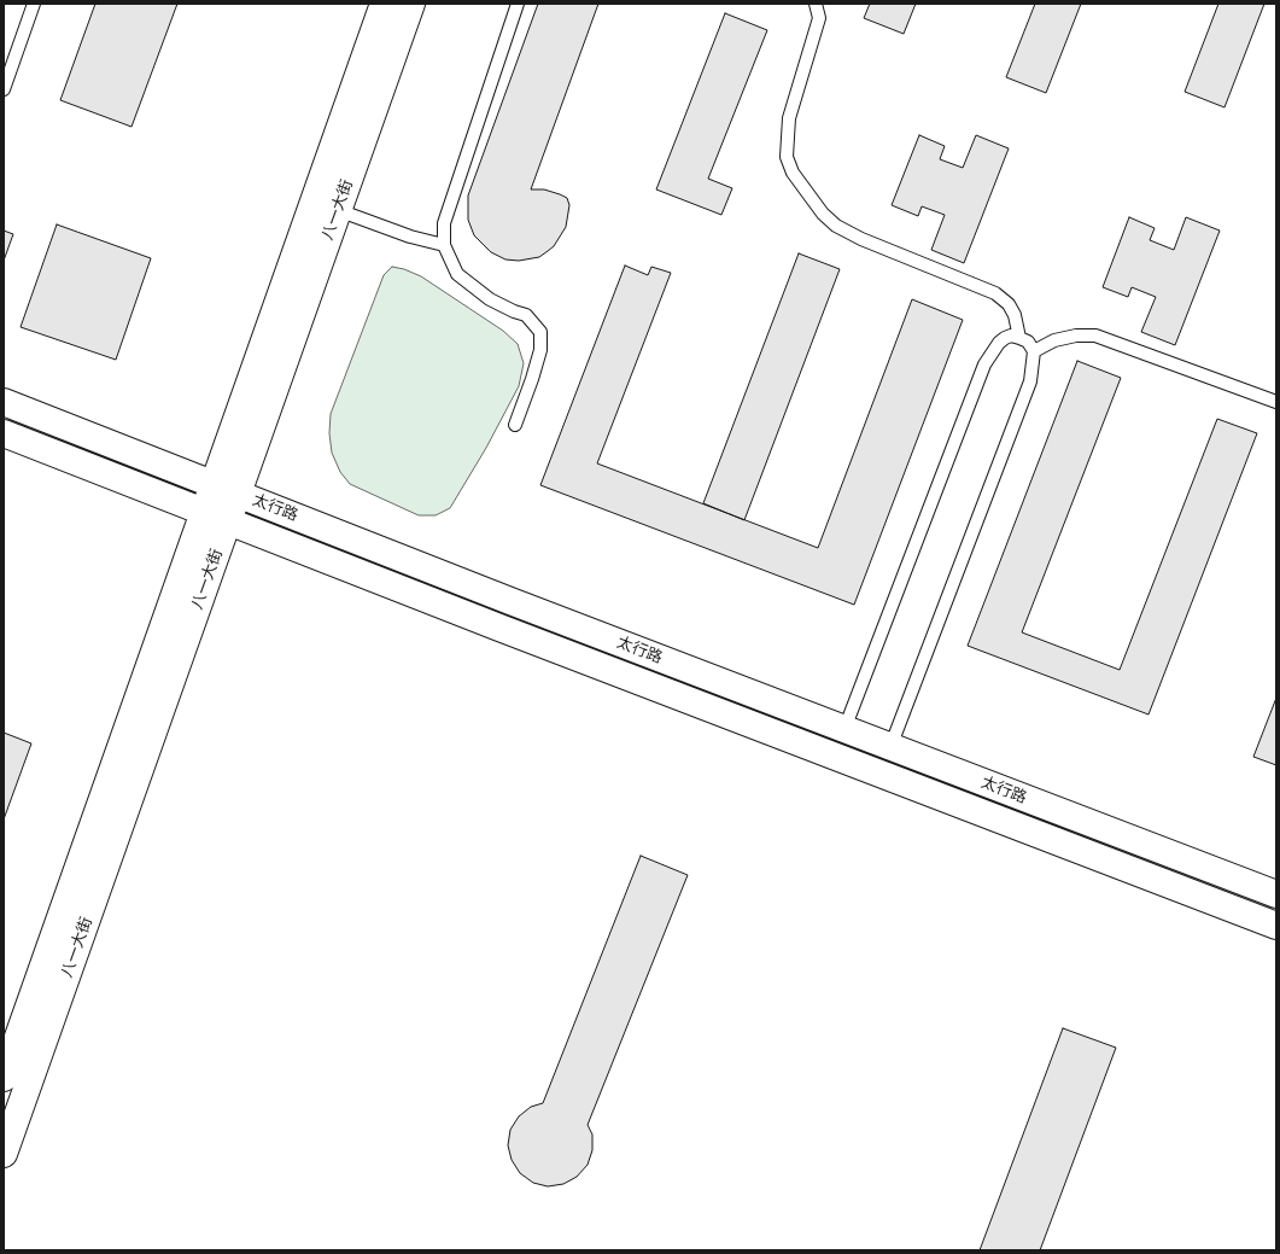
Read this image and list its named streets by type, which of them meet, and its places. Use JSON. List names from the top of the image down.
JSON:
{
  "streets": {
    "street": ["八一大街", "太行路"]
  },
  "crossings": [
    ["八一大街", "太行路"]
  ]
}
